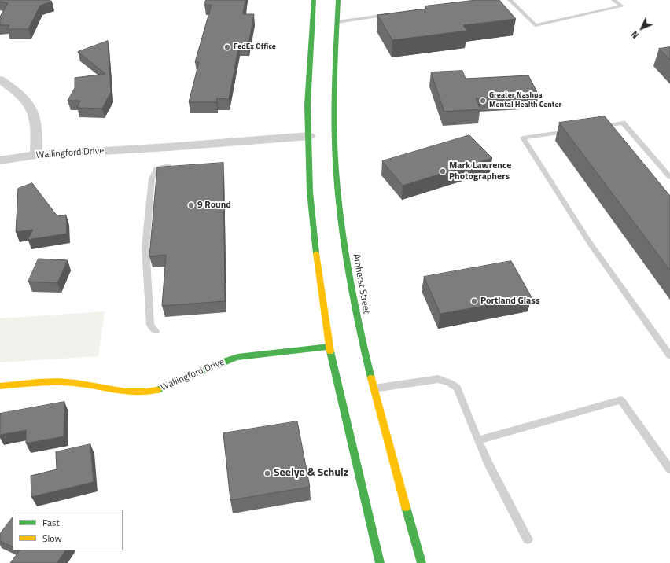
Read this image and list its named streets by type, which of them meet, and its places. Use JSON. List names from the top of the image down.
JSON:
{
  "streets": {
    "main road": ["Wallingford Drive", "Amherst Street"]
  },
  "places": [
    "FedEx Office",
    "Greater Nashua Mental Health Center",
    "Mark Lawrence Photographers",
    "9 Round",
    "Portland Glass",
    "Seelye & Schulz"
  ],
  "legend": ["Fast", "Slow"],
  "north": "bottom left"
}
